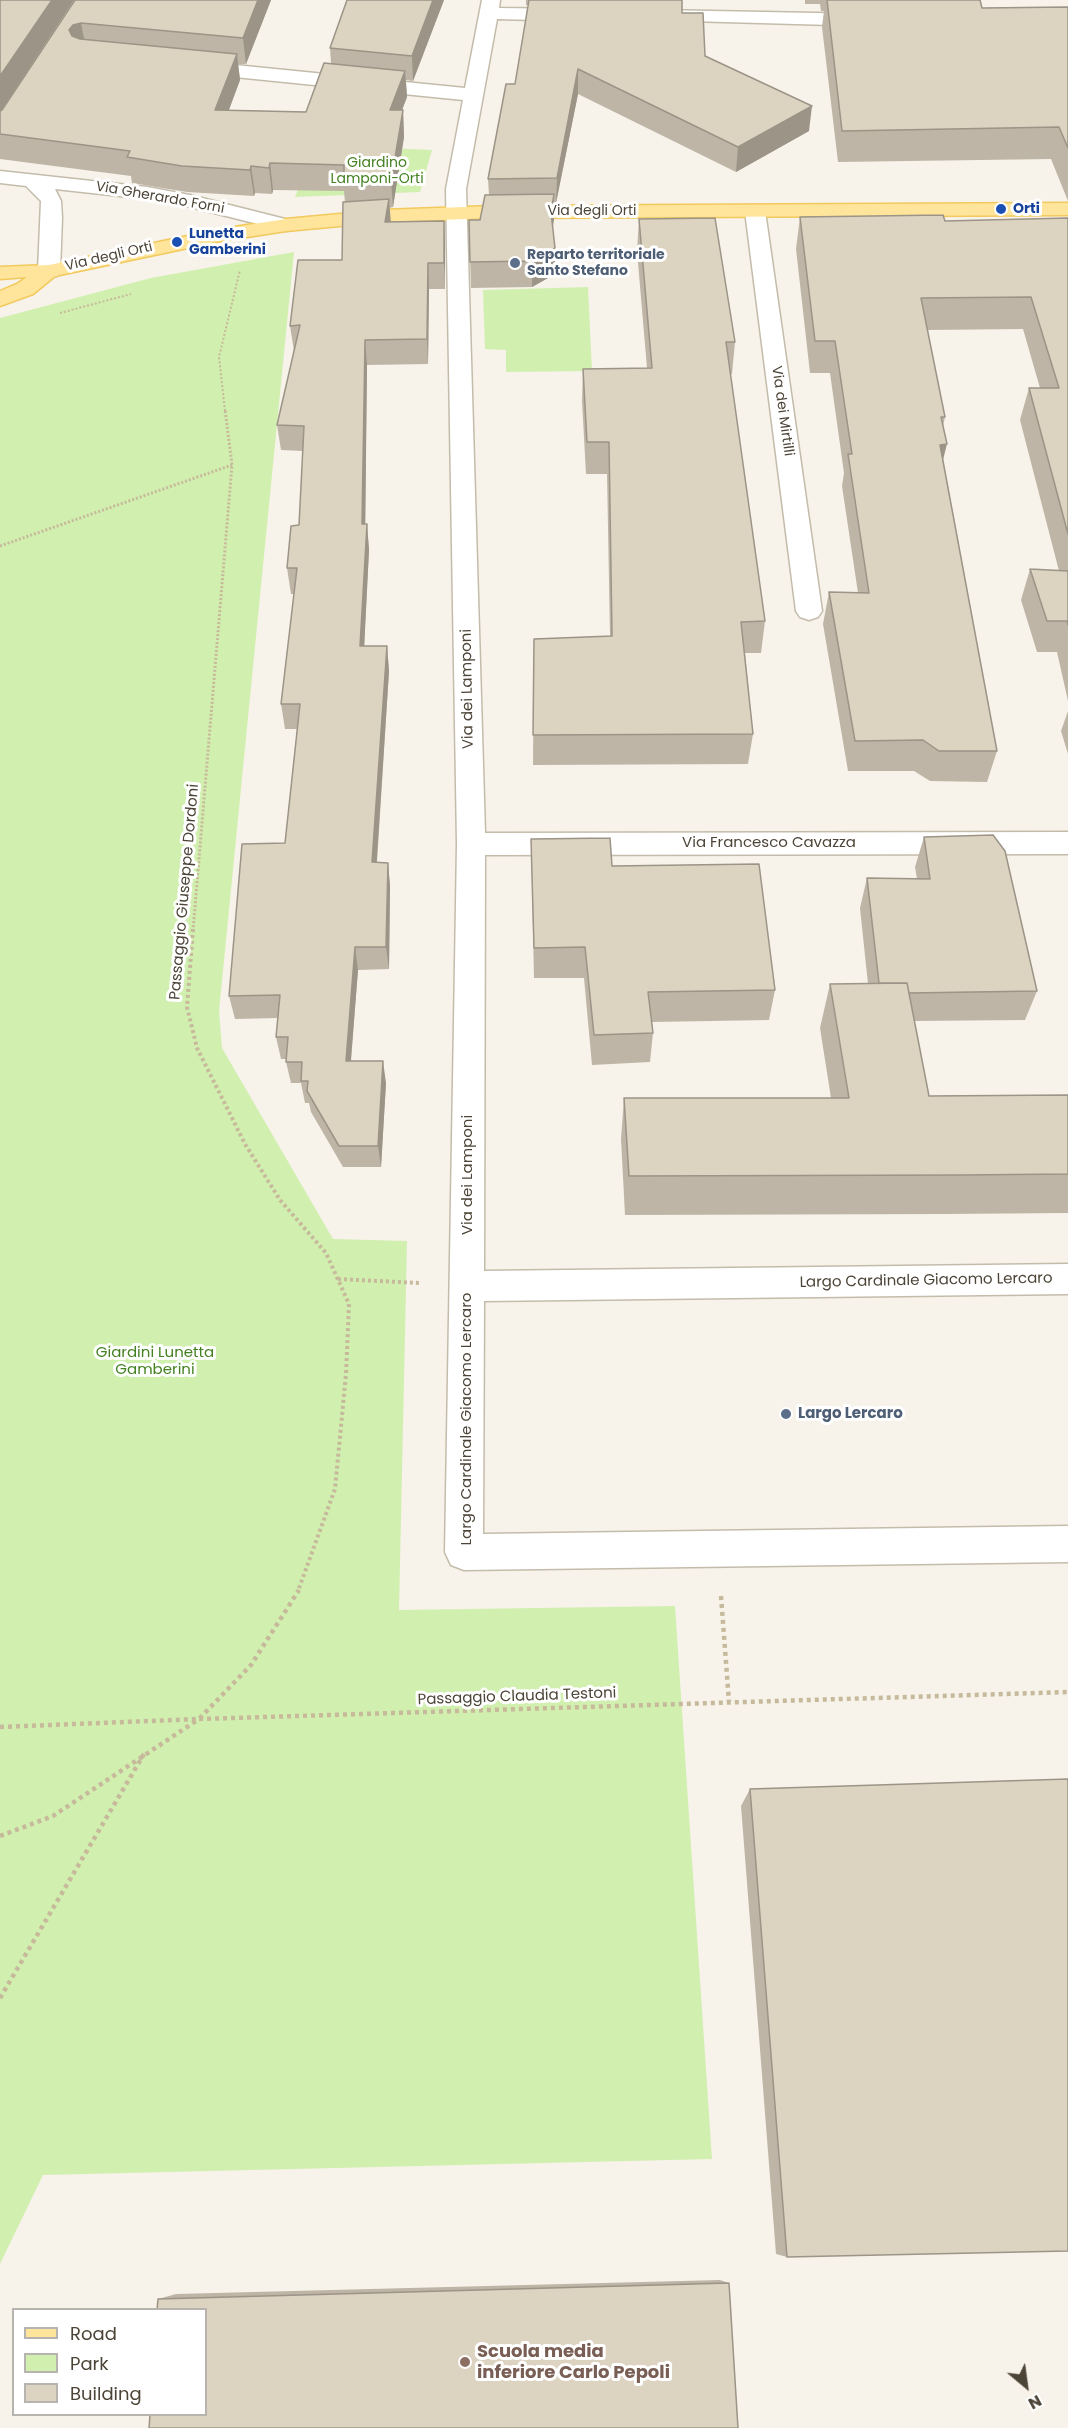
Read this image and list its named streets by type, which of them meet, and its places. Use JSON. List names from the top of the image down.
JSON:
{
  "streets": {
    "main road": ["Via degli Orti"],
    "street": [
      "Via Gherardo Forni",
      "Via dei Mirtilli",
      "Via dei Lamponi",
      "Via Francesco Cavazza",
      "Largo Cardinale Giacomo Lercaro"
    ],
    "path": ["Passaggio Giuseppe Dordoni", "Passaggio Claudia Testoni"]
  },
  "crossings": [
    ["Via Gherardo Forni", "Via degli Orti"],
    ["Via degli Orti", "Via dei Mirtilli"],
    ["Via degli Orti", "Via dei Lamponi"],
    ["Via dei Lamponi", "Via Francesco Cavazza"],
    ["Via dei Lamponi", "Largo Cardinale Giacomo Lercaro"],
    ["Passaggio Giuseppe Dordoni", "Passaggio Claudia Testoni"]
  ],
  "parks": ["Giardino Lamponi-Orti", "Giardini Lunetta Gamberini"],
  "places": [
    "Orti",
    "Lunetta Gamberini",
    "Reparto territoriale Santo Stefano",
    "Largo Lercaro",
    "Scuola media inferiore Carlo Pepoli"
  ],
  "legend": ["Road", "Park", "Building"],
  "north": "bottom right"
}
